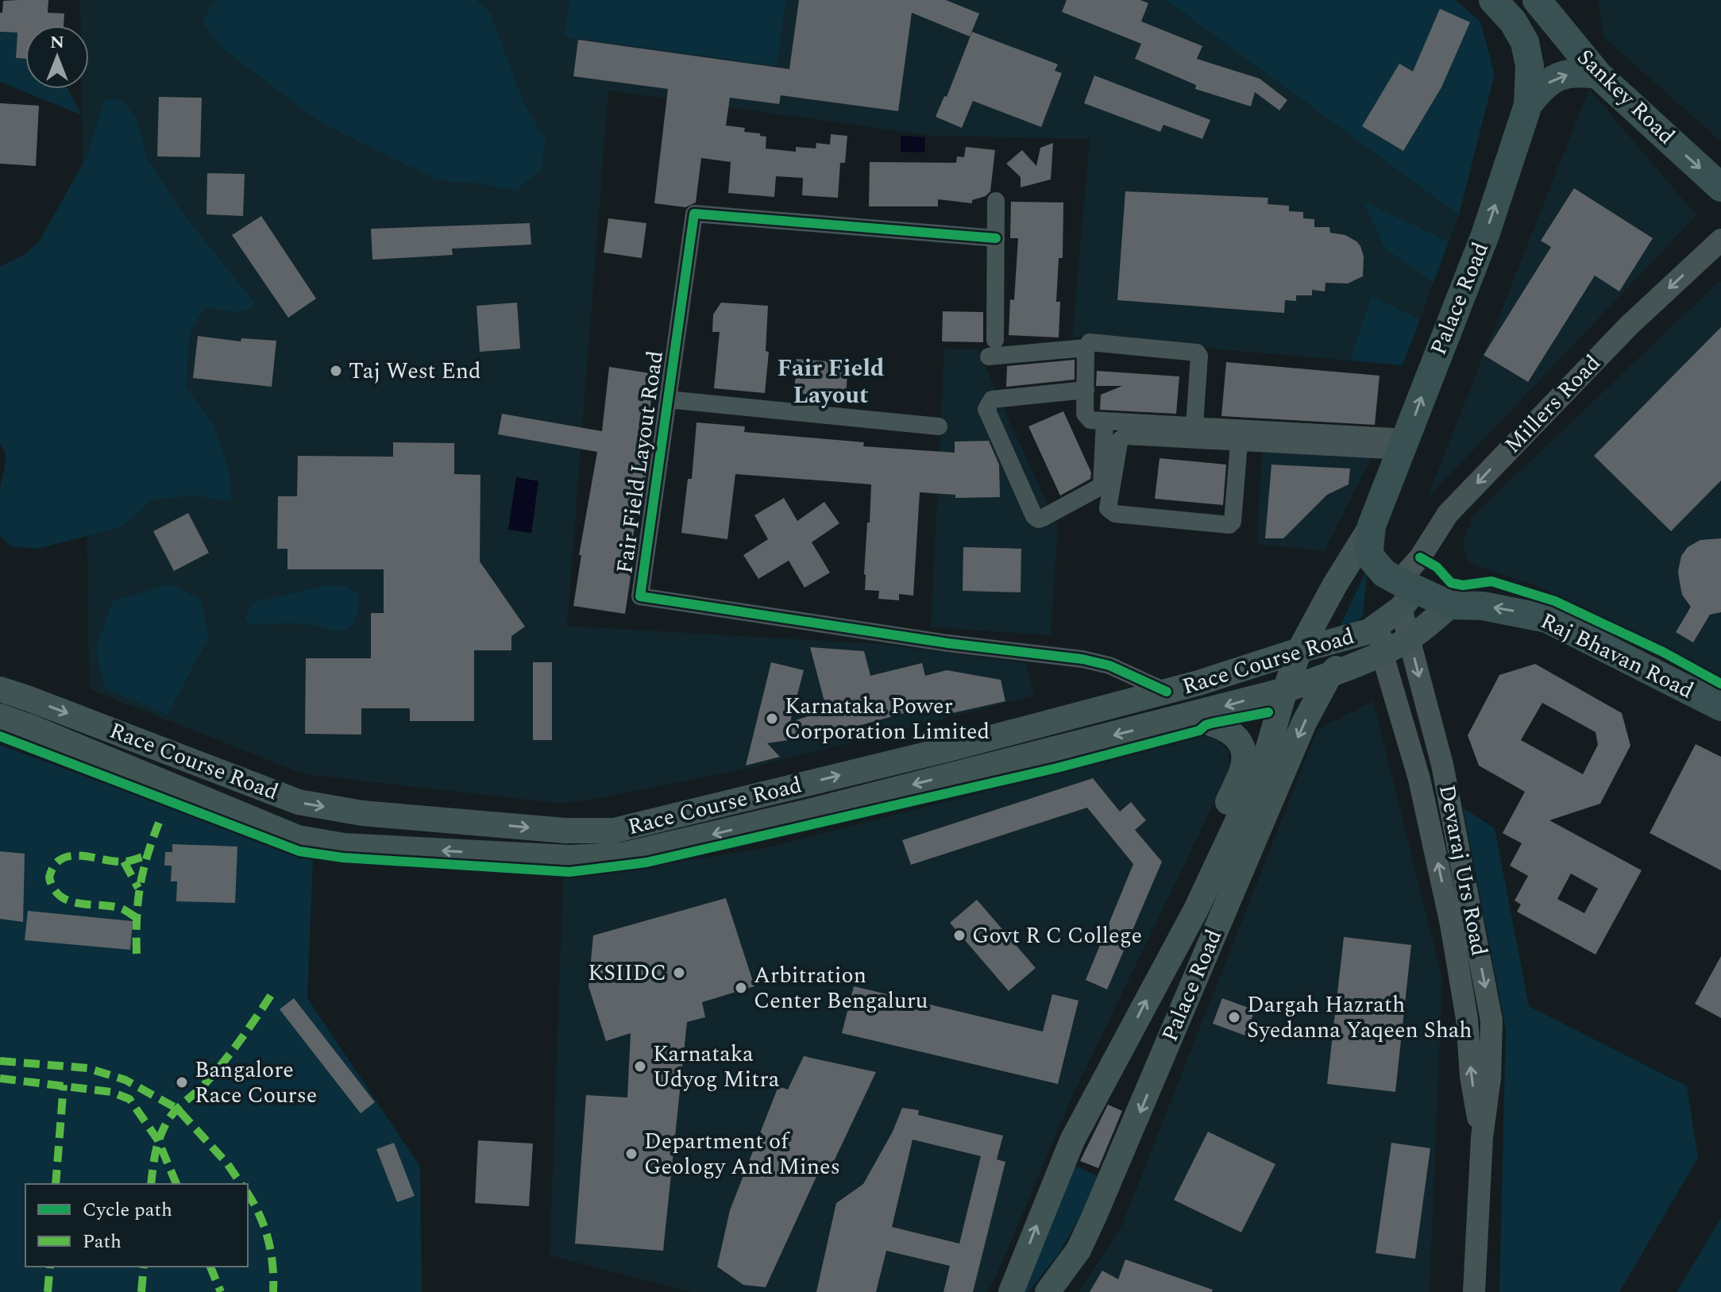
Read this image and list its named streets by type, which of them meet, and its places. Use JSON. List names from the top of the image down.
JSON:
{
  "streets": {
    "main road": [
      "Sankey Road",
      "Palace Road",
      "Raj Bhavan Road",
      "Race Course Road"
    ],
    "street": ["Millers Road", "Fair Field Layout Road", "Devaraj Urs Road"]
  },
  "crossings": [
    ["Palace Road", "Millers Road"],
    ["Palace Road", "Raj Bhavan Road"],
    ["Palace Road", "Race Course Road"],
    ["Palace Road", "Devaraj Urs Road"],
    ["Millers Road", "Race Course Road"],
    ["Millers Road", "Devaraj Urs Road"],
    ["Fair Field Layout Road", "Race Course Road"],
    ["Race Course Road", "Devaraj Urs Road"]
  ],
  "one_way": ["Sankey Road", "Millers Road", "Raj Bhavan Road"],
  "districts": ["Fair Field Layout"],
  "places": [
    "Taj West End",
    "Karnataka Power Corporation Limited",
    "Govt R C College",
    "KSIIDC",
    "Arbitration Center Bengaluru",
    "Dargah Hazrath Syedanna Yaqeen Shah",
    "Karnataka Udyog Mitra",
    "Bangalore Race Course",
    "Department of Geology And Mines"
  ],
  "legend": ["Cycle path", "Path"],
  "north": "top"
}
